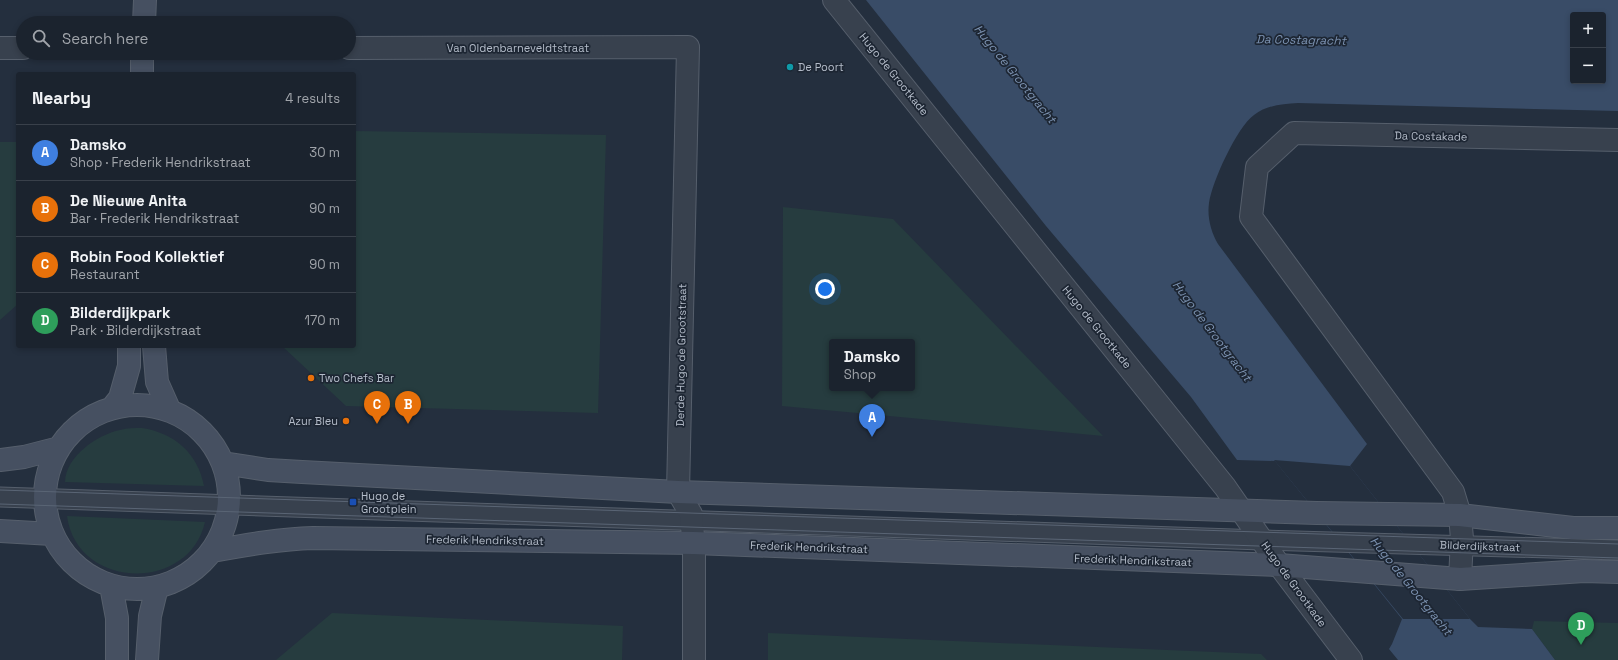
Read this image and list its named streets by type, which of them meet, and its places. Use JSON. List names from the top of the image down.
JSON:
{
  "streets": {
    "street": [
      "Van Oldenbarneveldtstraat",
      "Hugo de Grootkade",
      "Da Costakade",
      "Derde Hugo de Grootstraat",
      "Frederik Hendrikstraat"
    ],
    "lane": ["Bilderdijkstraat"]
  },
  "crossings": [
    ["Van Oldenbarneveldtstraat", "Derde Hugo de Grootstraat"],
    ["Hugo de Grootkade", "Frederik Hendrikstraat"],
    ["Frederik Hendrikstraat", "Bilderdijkstraat"]
  ],
  "water": ["Da Costagracht", "Hugo de Grootgracht"],
  "places": {
    "other": ["De Poort", "Two Chefs Bar", "Azur Bleu"],
    "transit": ["Hugo de Grootplein"]
  },
  "page": {
    "map_buttons": ["+", "−"],
    "search": "Search here",
    "heading": ["Nearby", "4 results"],
    "list": [
      {
        "mark": "A",
        "name": "Damsko",
        "note": "Shop · Frederik Hendrikstraat",
        "value": "30 m"
      },
      {
        "mark": "B",
        "name": "De Nieuwe Anita",
        "note": "Bar · Frederik Hendrikstraat",
        "value": "90 m"
      },
      {
        "mark": "C",
        "name": "Robin Food Kollektief",
        "note": "Restaurant",
        "value": "90 m"
      },
      {
        "mark": "D",
        "name": "Bilderdijkpark",
        "note": "Park · Bilderdijkstraat",
        "value": "170 m"
      }
    ],
    "popup": ["Damsko", "Shop"],
    "pins": [
      "B",
      "C",
      "A",
      "D"
    ]
  }
}
